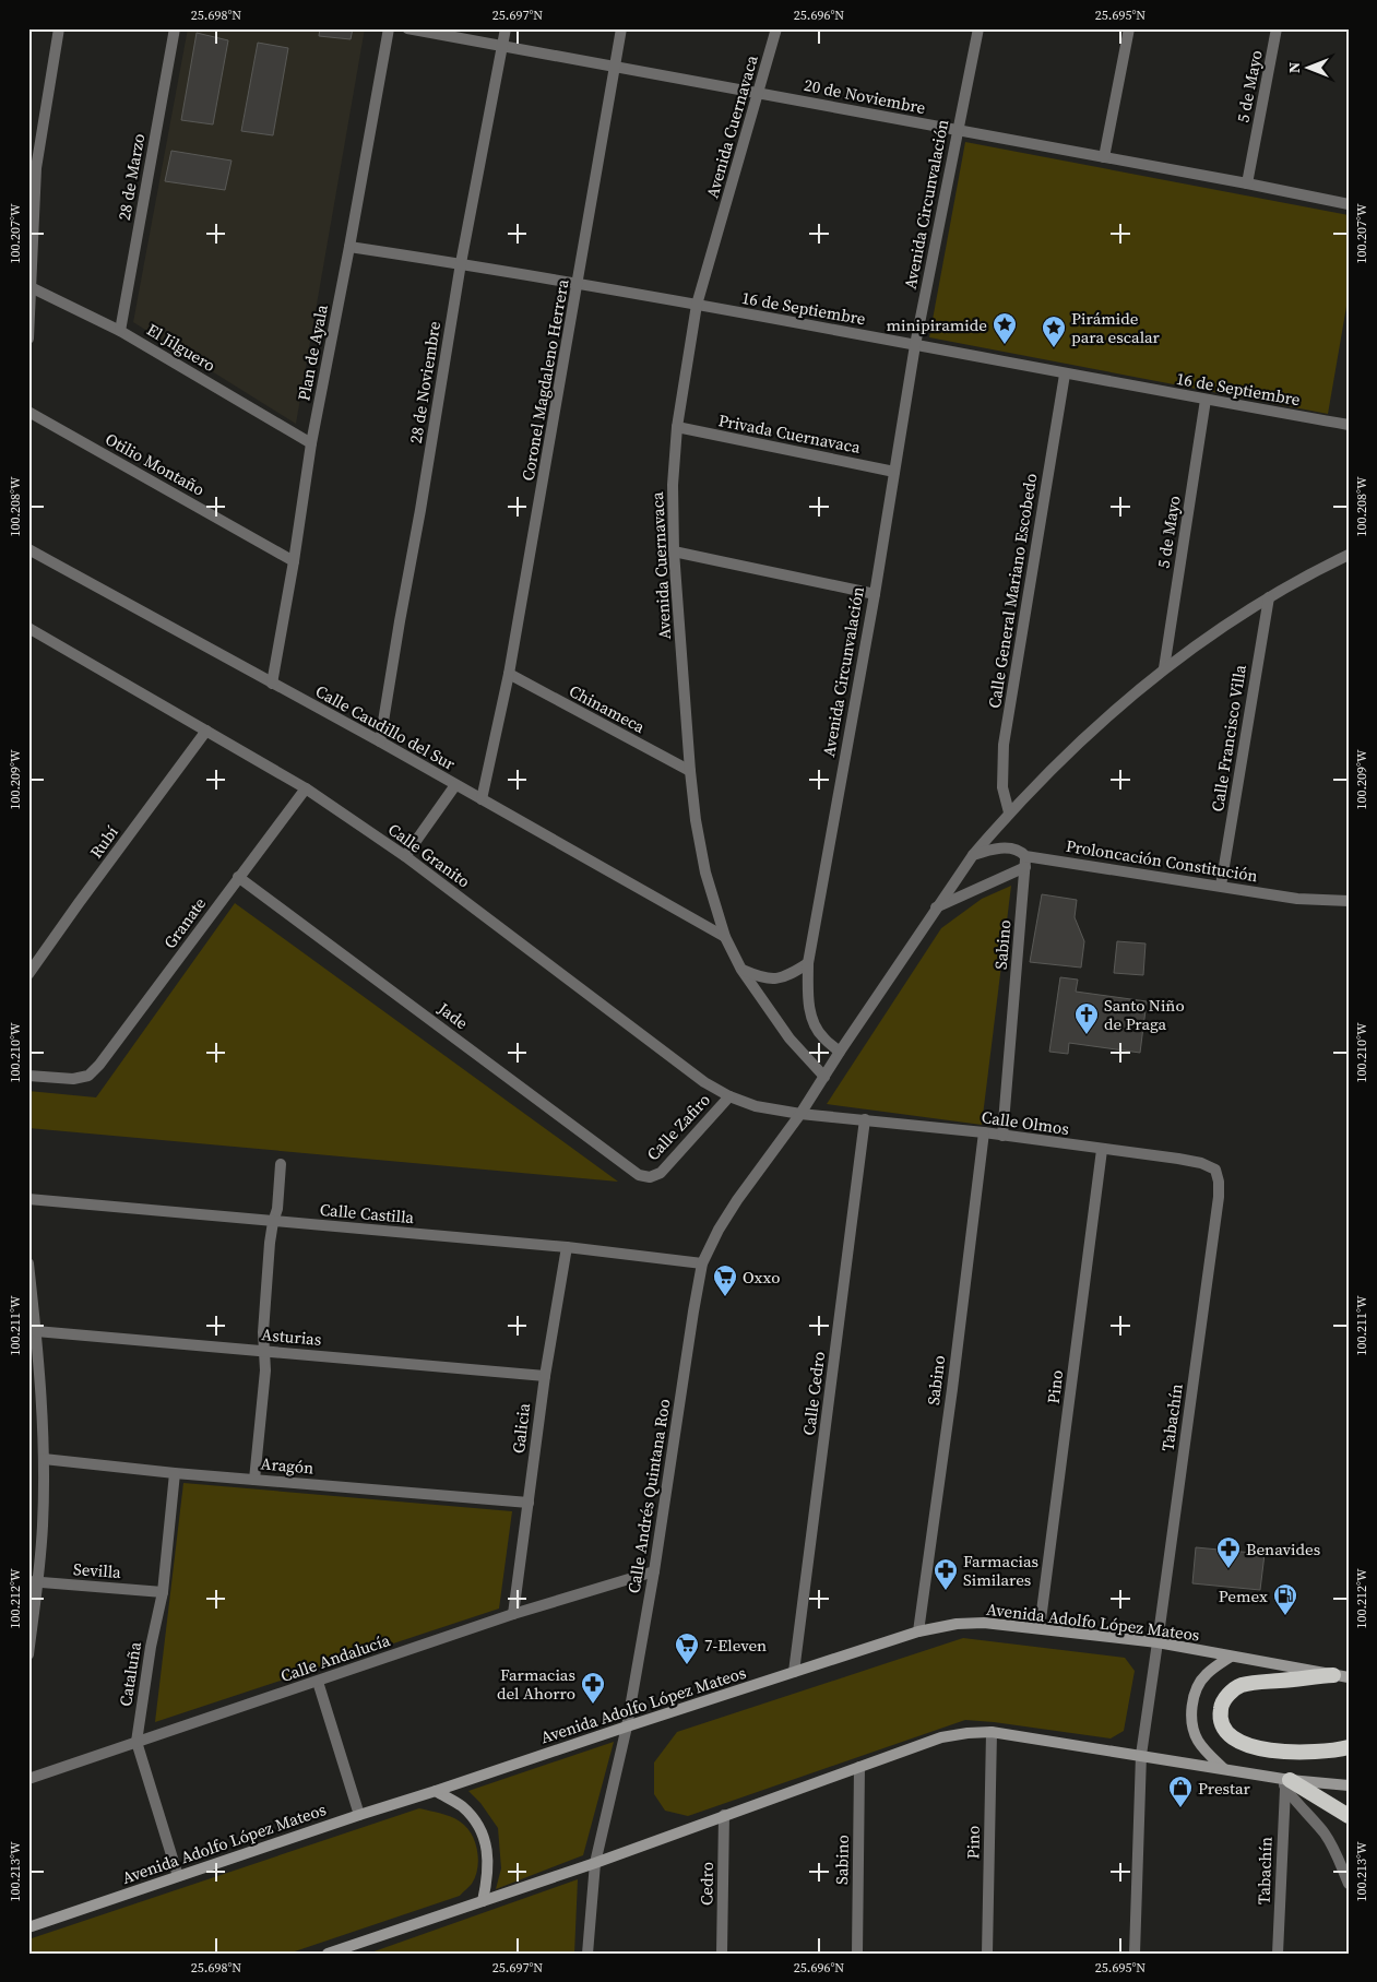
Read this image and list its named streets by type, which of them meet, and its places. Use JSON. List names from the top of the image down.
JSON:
{
  "streets": {
    "main road": ["Avenida Adolfo López Mateos"],
    "street": [
      "5 de Mayo",
      "20 de Noviembre",
      "Avenida Cuernavaca",
      "28 de Marzo",
      "Avenida Circunvalación",
      "16 de Septiembre",
      "El Jilguero",
      "Plan de Ayala",
      "Coronel Magdaleno Herrera",
      "28 de Noviembre",
      "Privada Cuernavaca",
      "Otilio Montaño",
      "Calle General Mariano Escobedo",
      "Chinameca",
      "Calle Caudillo del Sur",
      "Calle Francisco Villa",
      "Rubí",
      "Calle Granito",
      "Proloncación Constitución",
      "Granate",
      "Sabino",
      "Jade",
      "Calle Olmos",
      "Calle Zafiro",
      "Calle Castilla",
      "Asturias",
      "Pino",
      "Calle Cedro",
      "Tabachín",
      "Galicia",
      "Aragón",
      "Calle Andrés Quintana Roo",
      "Sevilla",
      "Calle Andalucía",
      "Cataluña",
      "Cedro"
    ]
  },
  "crossings": [
    ["5 de Mayo", "20 de Noviembre"],
    ["5 de Mayo", "16 de Septiembre"],
    ["20 de Noviembre", "Avenida Cuernavaca"],
    ["20 de Noviembre", "Avenida Circunvalación"],
    ["20 de Noviembre", "Coronel Magdaleno Herrera"],
    ["20 de Noviembre", "28 de Noviembre"],
    ["Avenida Cuernavaca", "16 de Septiembre"],
    ["Avenida Cuernavaca", "Privada Cuernavaca"],
    ["Avenida Cuernavaca", "Chinameca"],
    ["Avenida Cuernavaca", "Calle Caudillo del Sur"],
    ["Avenida Cuernavaca", "Calle Andrés Quintana Roo"],
    ["28 de Marzo", "El Jilguero"],
    ["Avenida Circunvalación", "16 de Septiembre"],
    ["Avenida Circunvalación", "Privada Cuernavaca"],
    ["Avenida Circunvalación", "Calle Andrés Quintana Roo"],
    ["16 de Septiembre", "Plan de Ayala"],
    ["16 de Septiembre", "Coronel Magdaleno Herrera"],
    ["16 de Septiembre", "28 de Noviembre"],
    ["16 de Septiembre", "Calle General Mariano Escobedo"],
    ["El Jilguero", "Plan de Ayala"],
    ["Plan de Ayala", "Otilio Montaño"],
    ["Plan de Ayala", "Calle Caudillo del Sur"],
    ["Coronel Magdaleno Herrera", "Chinameca"],
    ["Coronel Magdaleno Herrera", "Calle Caudillo del Sur"],
    ["28 de Noviembre", "Calle Caudillo del Sur"],
    ["Calle Francisco Villa", "Proloncación Constitución"],
    ["Rubí", "Calle Granito"],
    ["Calle Granito", "Granate"],
    ["Calle Granito", "Calle Olmos"],
    ["Calle Granito", "Calle Zafiro"],
    ["Calle Granito", "Calle Andrés Quintana Roo"],
    ["Proloncación Constitución", "Sabino"],
    ["Granate", "Jade"],
    ["Sabino", "Calle Olmos"],
    ["Sabino", "Avenida Adolfo López Mateos"],
    ["Jade", "Calle Zafiro"],
    ["Calle Olmos", "Pino"],
    ["Calle Olmos", "Calle Cedro"],
    ["Calle Olmos", "Tabachín"],
    ["Calle Olmos", "Calle Andrés Quintana Roo"],
    ["Calle Castilla", "Galicia"],
    ["Calle Castilla", "Calle Andrés Quintana Roo"],
    ["Asturias", "Galicia"],
    ["Pino", "Avenida Adolfo López Mateos"],
    ["Calle Cedro", "Avenida Adolfo López Mateos"],
    ["Tabachín", "Avenida Adolfo López Mateos"],
    ["Galicia", "Aragón"],
    ["Galicia", "Calle Andalucía"],
    ["Aragón", "Cataluña"],
    ["Calle Andrés Quintana Roo", "Avenida Adolfo López Mateos"],
    ["Calle Andrés Quintana Roo", "Calle Andalucía"],
    ["Sevilla", "Cataluña"],
    ["Avenida Adolfo López Mateos", "Cataluña"],
    ["Calle Andalucía", "Cataluña"]
  ],
  "places": {
    "place": ["minipiramide", "Pirámide para escalar"],
    "church": ["Santo Niño de Praga"],
    "supermarket": ["Oxxo", "7-Eleven"],
    "pharmacy": ["Benavides", "Farmacias Similares", "Farmacias del Ahorro"],
    "fuel station": ["Pemex"],
    "shop": ["Prestar"]
  },
  "north": "left",
  "coordinates": [
    "25.698°N",
    "25.697°N",
    "25.696°N",
    "25.695°N",
    "100.207°W",
    "100.208°W",
    "100.209°W",
    "100.210°W",
    "100.211°W",
    "100.212°W",
    "100.213°W"
  ]
}
